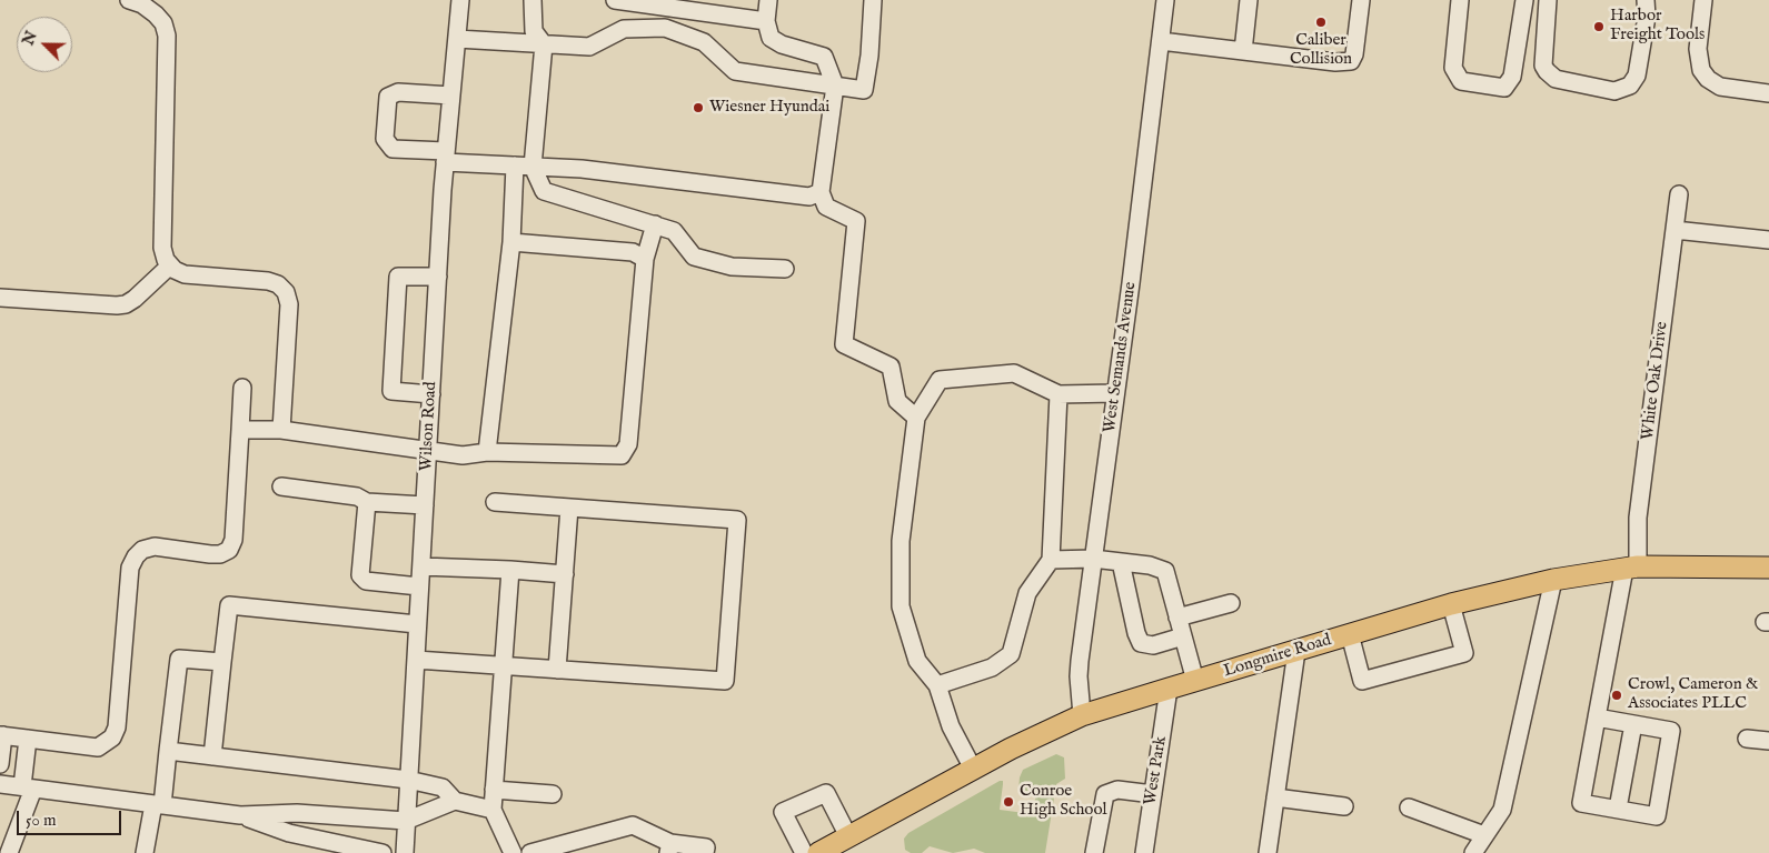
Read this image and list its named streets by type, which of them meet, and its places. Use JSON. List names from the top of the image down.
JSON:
{
  "streets": {
    "main road": ["Longmire Road"],
    "street": [
      "West Semands Avenue",
      "White Oak Drive",
      "Wilson Road",
      "West Park"
    ]
  },
  "crossings": [
    ["West Semands Avenue", "Longmire Road"],
    ["White Oak Drive", "Longmire Road"],
    ["Longmire Road", "West Park"]
  ],
  "places": [
    "Caliber Collision",
    "Harbor Freight Tools",
    "Wiesner Hyundai",
    "Crowl, Cameron & Associates PLLC",
    "Conroe High School"
  ],
  "scale_bar": "50 m",
  "north": "top left"
}
